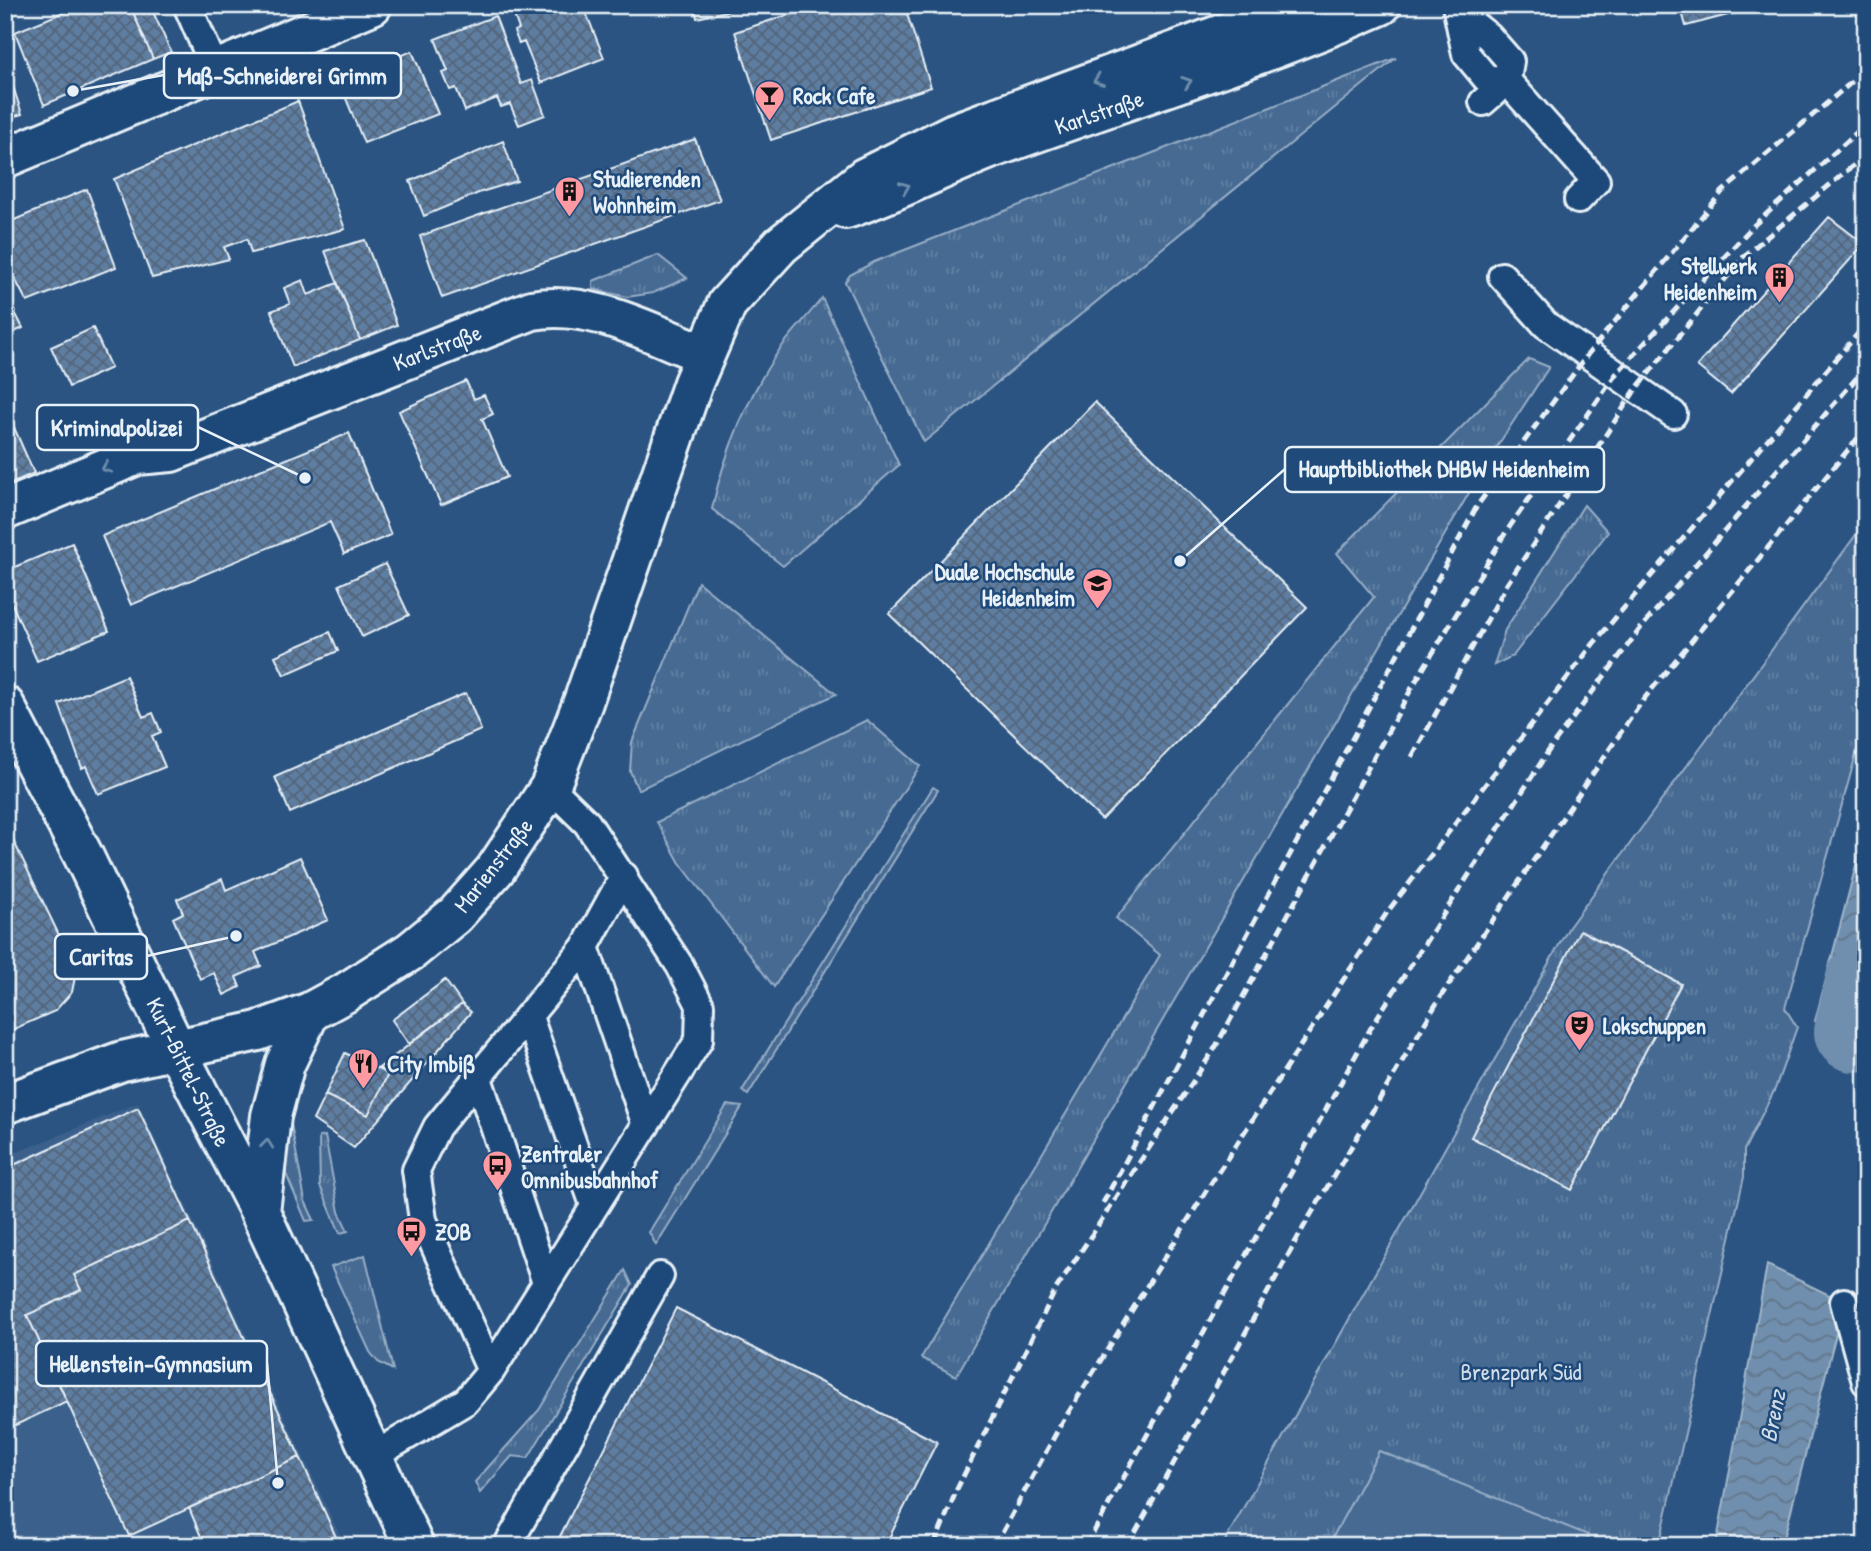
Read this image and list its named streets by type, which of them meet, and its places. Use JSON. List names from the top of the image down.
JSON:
{
  "streets": {
    "street": ["Karlstraße", "Marienstraße", "Kurt-Bittel-Straße"]
  },
  "crossings": [
    ["Karlstraße", "Marienstraße"],
    ["Marienstraße", "Kurt-Bittel-Straße"]
  ],
  "water": ["Brenz"],
  "parks": ["Brenzpark Süd"],
  "places": {
    "other": [
      "Maß-Schneiderei Grimm",
      "Kriminalpolizei",
      "Hauptbibliothek DHBW Heidenheim",
      "Caritas",
      "Hellenstein-Gymnasium"
    ],
    "bar": ["Rock Cafe"],
    "building": ["Studierenden Wohnheim", "Stellwerk Heidenheim"],
    "school or university": ["Duale Hochschule Heidenheim"],
    "theatre": ["Lokschuppen"],
    "restaurant": ["City Imbiß"],
    "bus stop": ["Zentraler Omnibusbahnhof", "ZOB"]
  }
}
